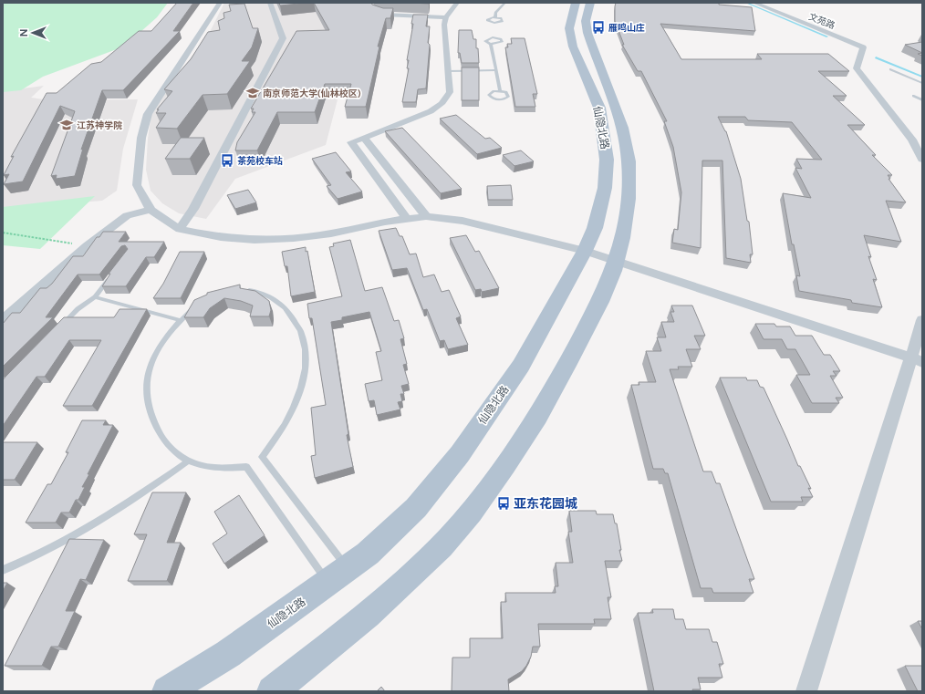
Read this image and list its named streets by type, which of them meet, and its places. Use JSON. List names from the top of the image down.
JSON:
{
  "streets": {
    "main road": ["仙隐北路"],
    "street": ["文苑路"]
  },
  "places": {
    "bus stop": ["雁鸣山庄", "茶苑校车站", "亚东花园城"],
    "school or university": ["南京师范大学(仙林校区)", "江苏神学院"]
  },
  "north": "left"
}
